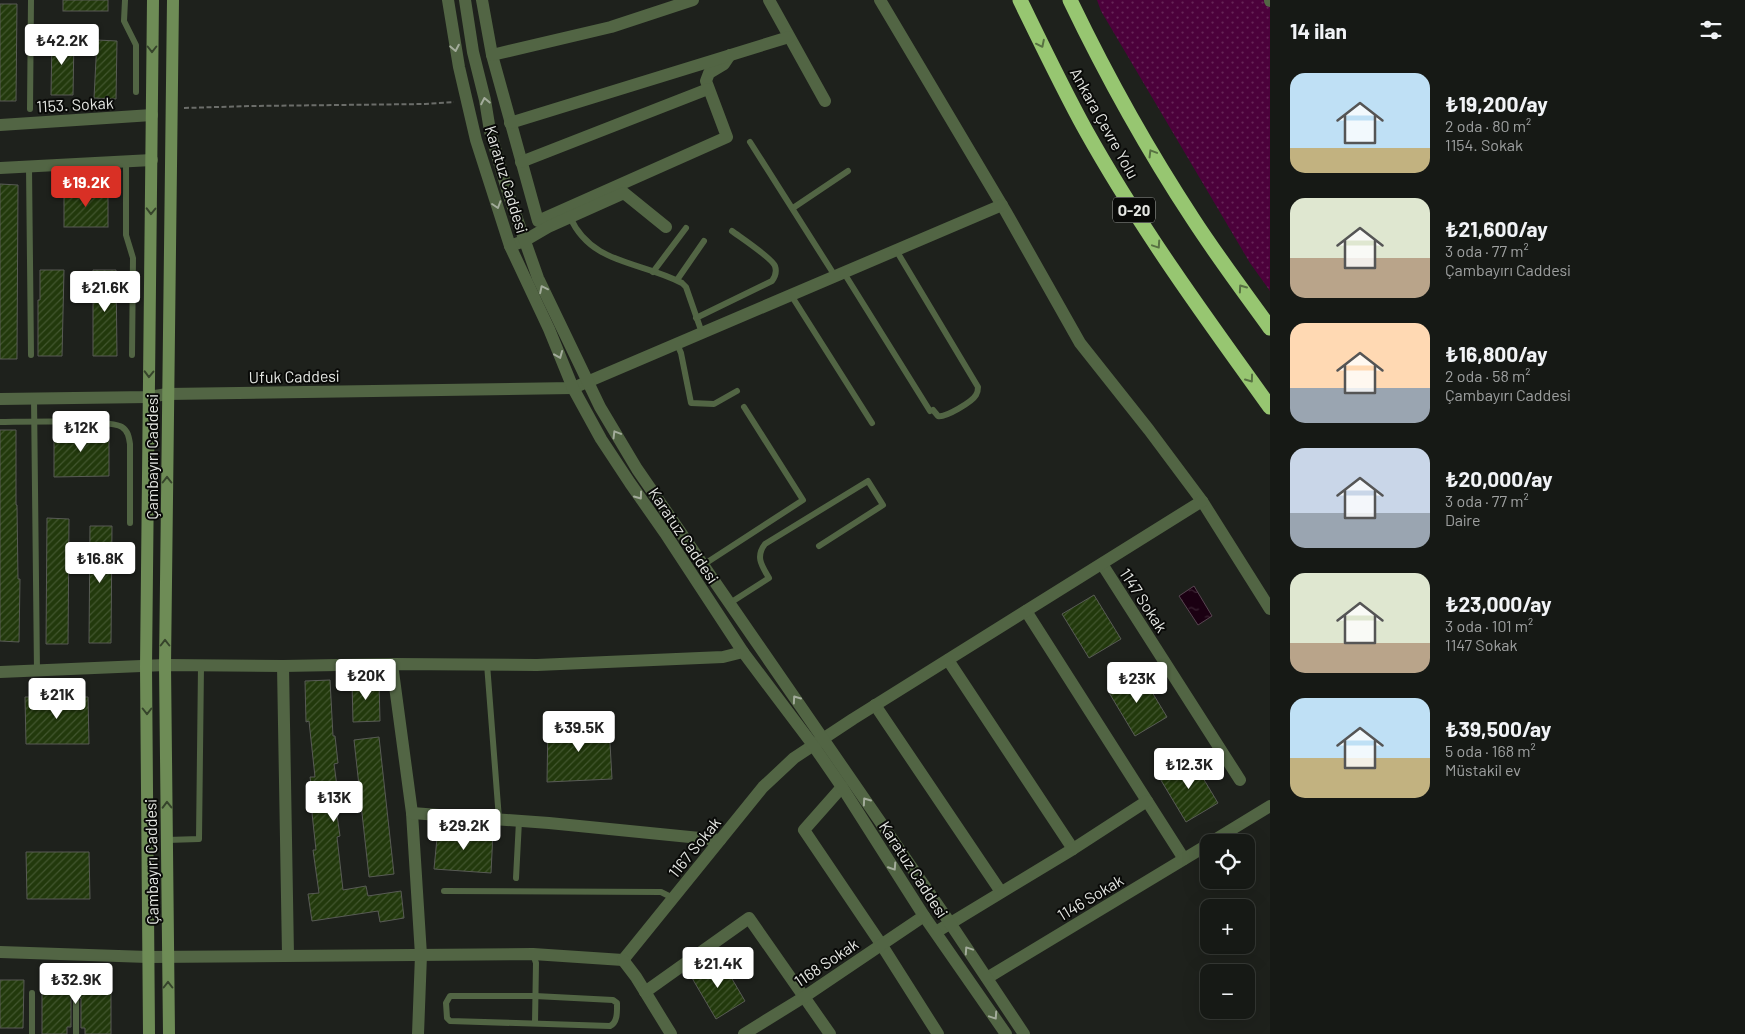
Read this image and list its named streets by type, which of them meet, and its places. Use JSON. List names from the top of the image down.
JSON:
{
  "streets": {
    "highway": ["Ankara Çevre Yolu", "O-20"],
    "main road": ["Çambayırı Caddesi"],
    "street": [
      "1153. Sokak",
      "Karatuz Caddesi",
      "Ufuk Caddesi",
      "1147 Sokak",
      "1167 Sokak",
      "1146 Sokak",
      "1168 Sokak"
    ]
  },
  "crossings": [
    ["1153. Sokak", "Çambayırı Caddesi"],
    ["Karatuz Caddesi", "Ufuk Caddesi"],
    ["Karatuz Caddesi", "1167 Sokak"],
    ["Karatuz Caddesi", "1146 Sokak"],
    ["Karatuz Caddesi", "1168 Sokak"],
    ["Ufuk Caddesi", "Çambayırı Caddesi"],
    ["1147 Sokak", "1167 Sokak"]
  ],
  "page": {
    "heading": "14 ilan",
    "price": [
      "₺42.2K",
      "₺19.2K",
      "₺21.6K",
      "₺12K",
      "₺16.8K",
      "₺20K",
      "₺23K",
      "₺21K",
      "₺39.5K",
      "₺12.3K",
      "₺13K",
      "₺29.2K",
      "₺21.4K",
      "₺32.9K"
    ],
    "list": [
      {
        "name": "₺19,200/ay",
        "note": "2 oda · 80 m² · 1154. Sokak"
      },
      {
        "name": "₺21,600/ay",
        "note": "3 oda · 77 m² · Çambayırı Caddesi"
      },
      {
        "name": "₺16,800/ay",
        "note": "2 oda · 58 m² · Çambayırı Caddesi"
      },
      {
        "name": "₺20,000/ay",
        "note": "3 oda · 77 m² · Daire"
      },
      {
        "name": "₺23,000/ay",
        "note": "3 oda · 101 m² · 1147 Sokak"
      },
      {
        "name": "₺39,500/ay",
        "note": "5 oda · 168 m² · Müstakil ev"
      }
    ],
    "map_buttons": ["+", "−"]
  }
}
